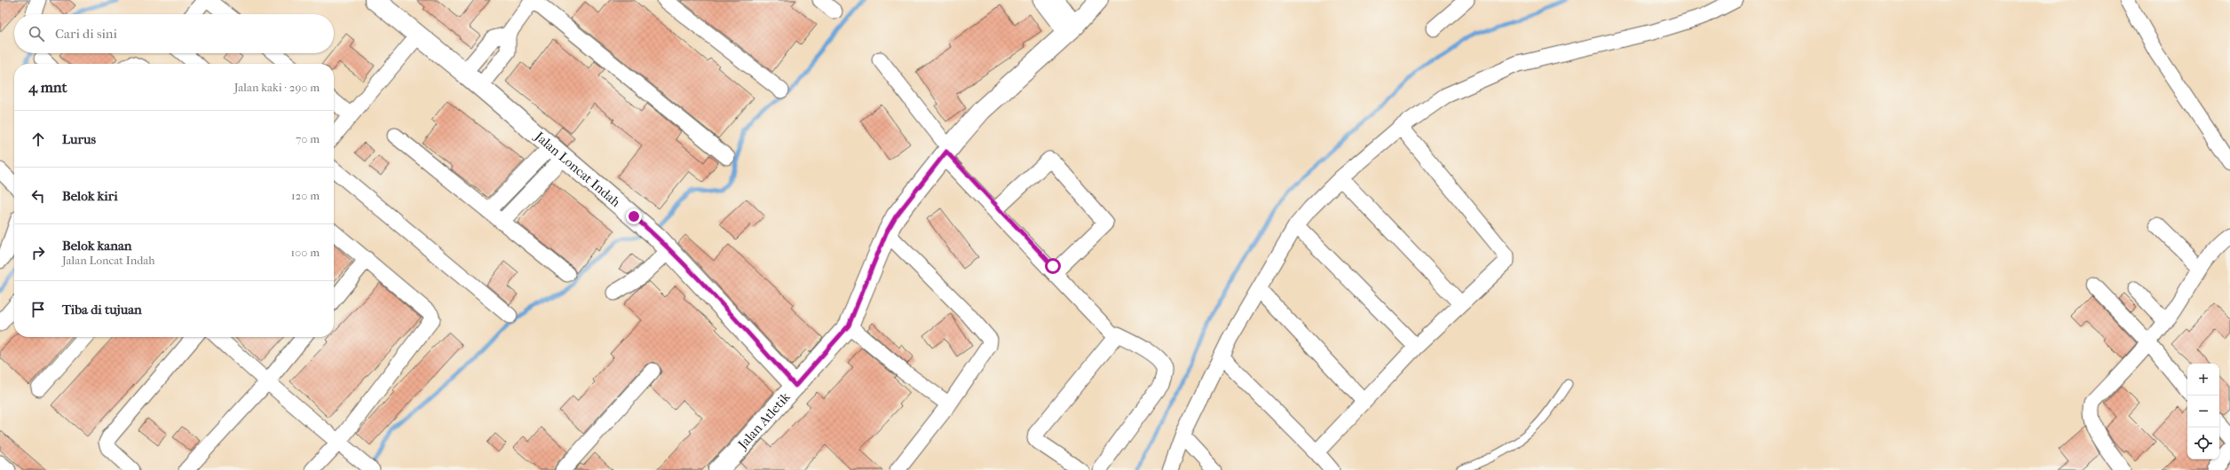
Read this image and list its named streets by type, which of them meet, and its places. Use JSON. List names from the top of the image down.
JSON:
{
  "streets": {
    "street": ["Jalan Loncat Indah", "Jalan Atletik"]
  },
  "crossings": [
    ["Jalan Loncat Indah", "Jalan Atletik"]
  ],
  "page": {
    "search": "Cari di sini",
    "heading": ["4 mnt", "Jalan kaki · 290 m"],
    "list": [
      ["Lurus", "70 m"],
      ["Belok kiri", "120 m"],
      ["Belok kanan", "Jalan Loncat Indah", "100 m"],
      "Tiba di tujuan"
    ],
    "map_buttons": ["+", "−"]
  }
}
